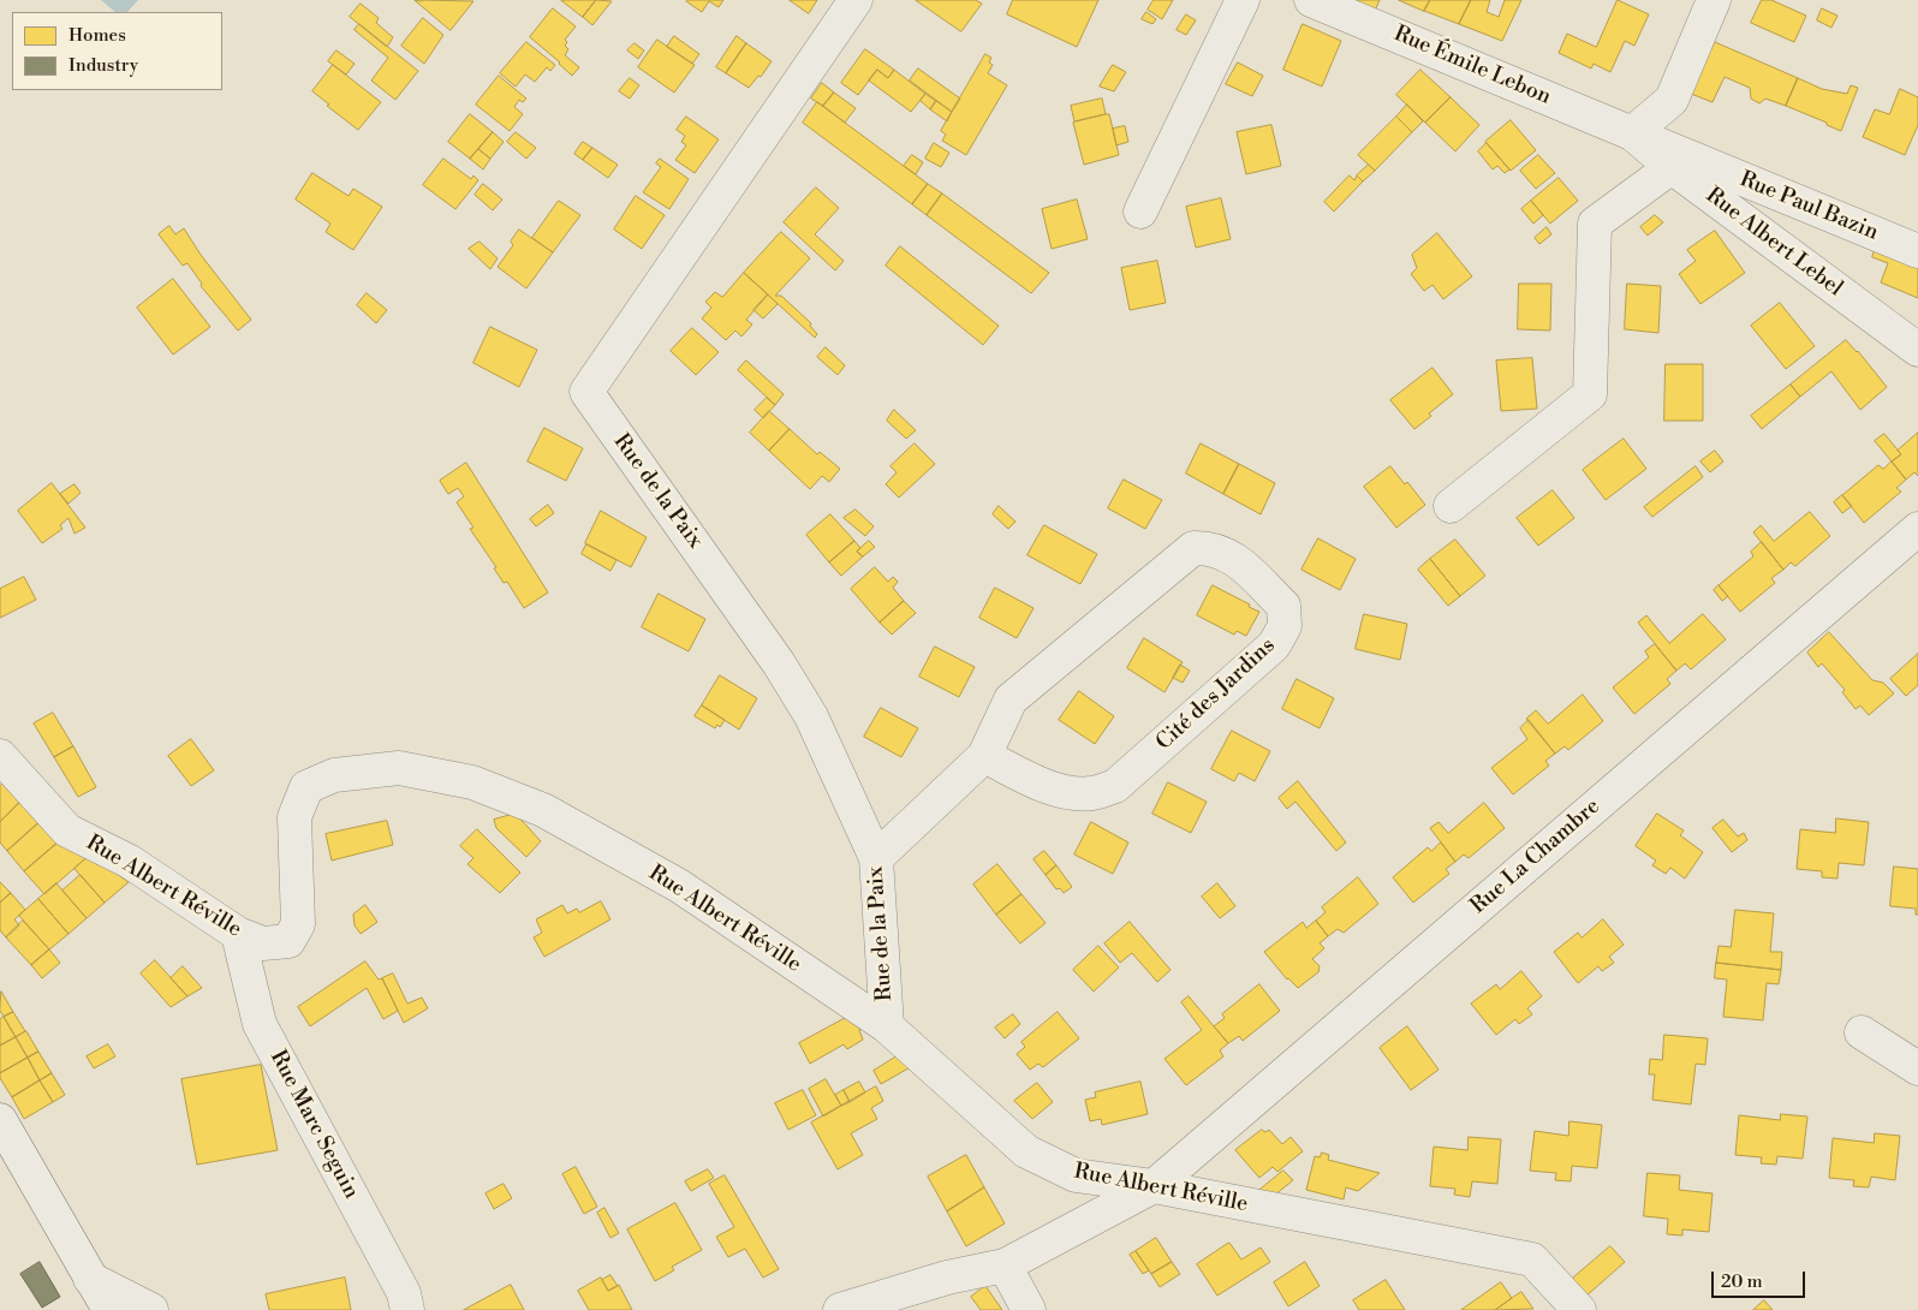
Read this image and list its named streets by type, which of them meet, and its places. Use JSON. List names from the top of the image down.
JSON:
{
  "streets": {
    "street": [
      "Rue Émile Lebon",
      "Rue Paul Bazin",
      "Rue Albert Lebel",
      "Rue de la Paix",
      "Cité des Jardins",
      "Rue La Chambre",
      "Rue Albert Réville",
      "Rue Marc Seguin"
    ]
  },
  "crossings": [
    ["Rue Émile Lebon", "Rue Paul Bazin"],
    ["Rue Émile Lebon", "Rue Albert Lebel"],
    ["Rue Paul Bazin", "Rue Albert Lebel"],
    ["Rue de la Paix", "Cité des Jardins"],
    ["Rue de la Paix", "Rue Albert Réville"],
    ["Rue La Chambre", "Rue Albert Réville"],
    ["Rue Albert Réville", "Rue Marc Seguin"]
  ],
  "legend": ["Homes", "Industry"],
  "scale_bar": "20 m"
}
